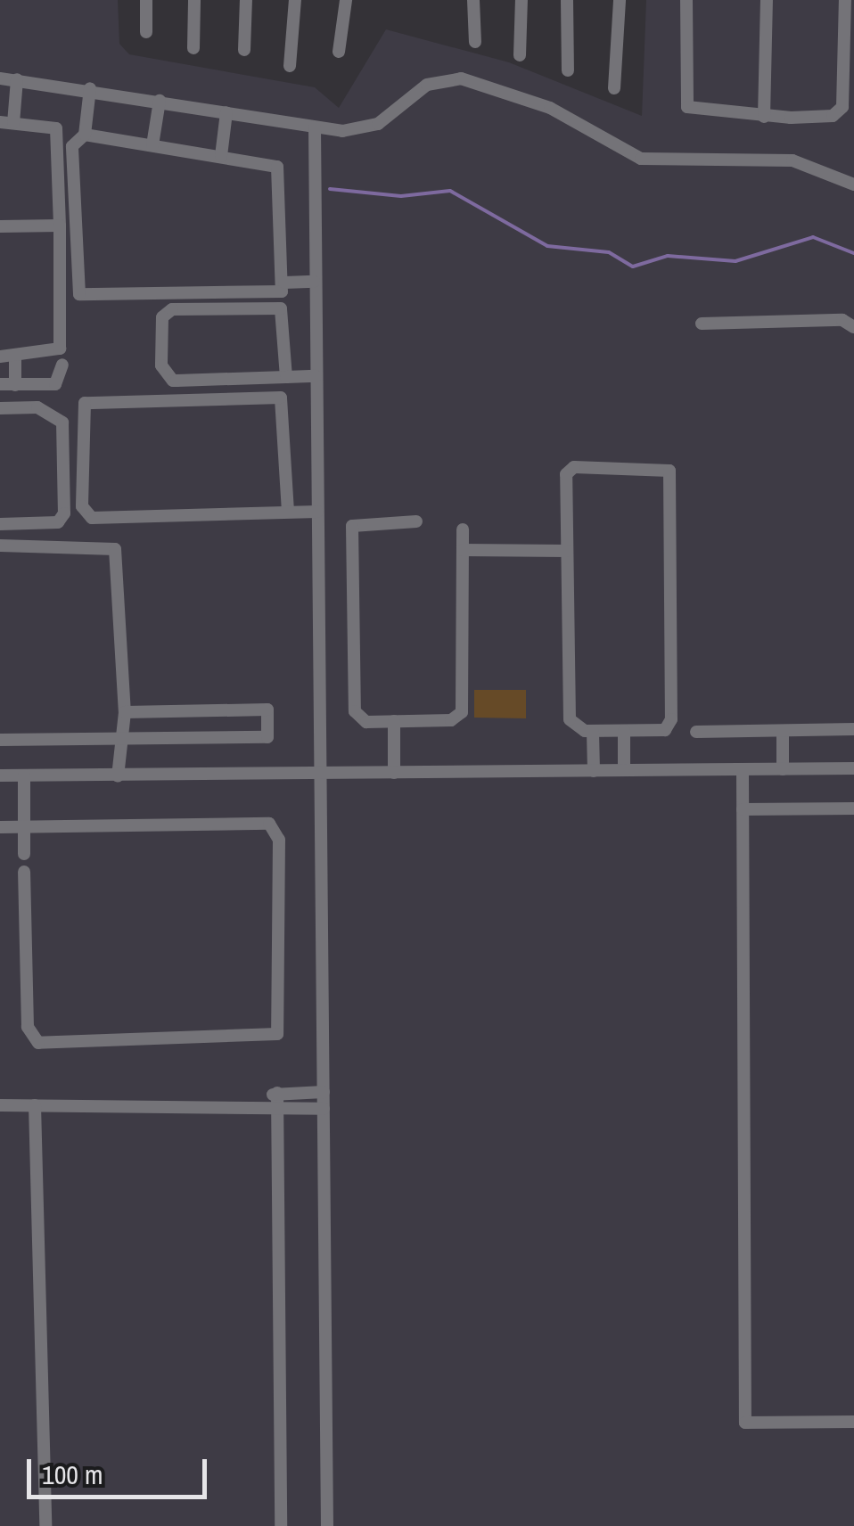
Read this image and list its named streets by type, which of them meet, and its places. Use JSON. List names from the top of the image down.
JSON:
{
  "scale_bar": "100 m"
}
